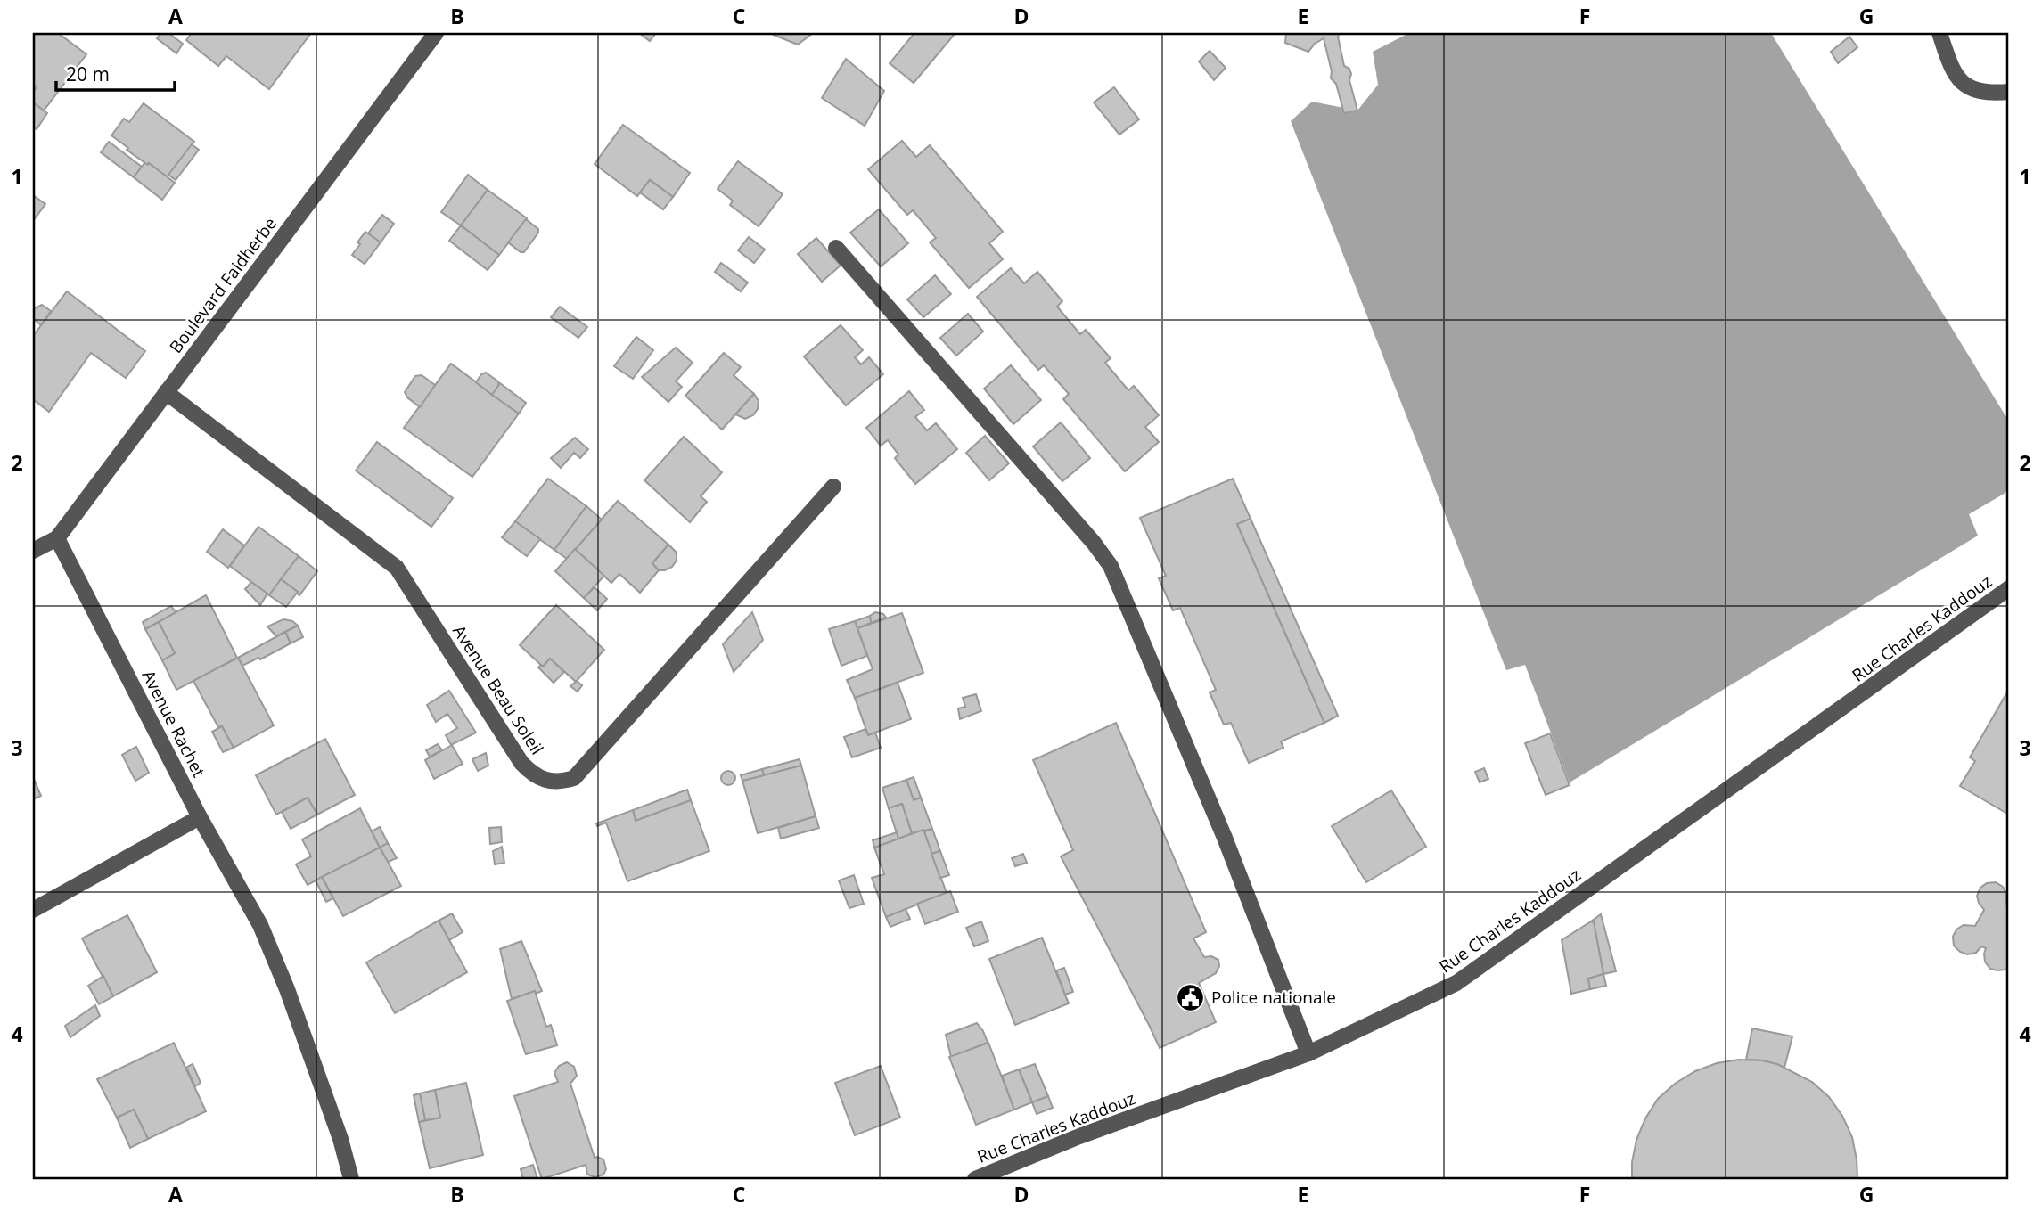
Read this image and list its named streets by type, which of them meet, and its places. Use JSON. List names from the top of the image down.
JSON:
{
  "streets": {
    "street": [
      "Boulevard Faidherbe",
      "Rue Charles Kaddouz",
      "Avenue Beau Soleil",
      "Avenue Rachet"
    ]
  },
  "crossings": [
    ["Boulevard Faidherbe", "Avenue Beau Soleil"],
    ["Boulevard Faidherbe", "Avenue Rachet"]
  ],
  "places": {
    "public building": ["Police nationale"]
  },
  "scale_bar": "20 m",
  "grid": {
    "columns": [
      "A",
      "B",
      "C",
      "D",
      "E",
      "F",
      "G"
    ],
    "rows": [
      "1",
      "2",
      "3",
      "4"
    ]
  }
}
